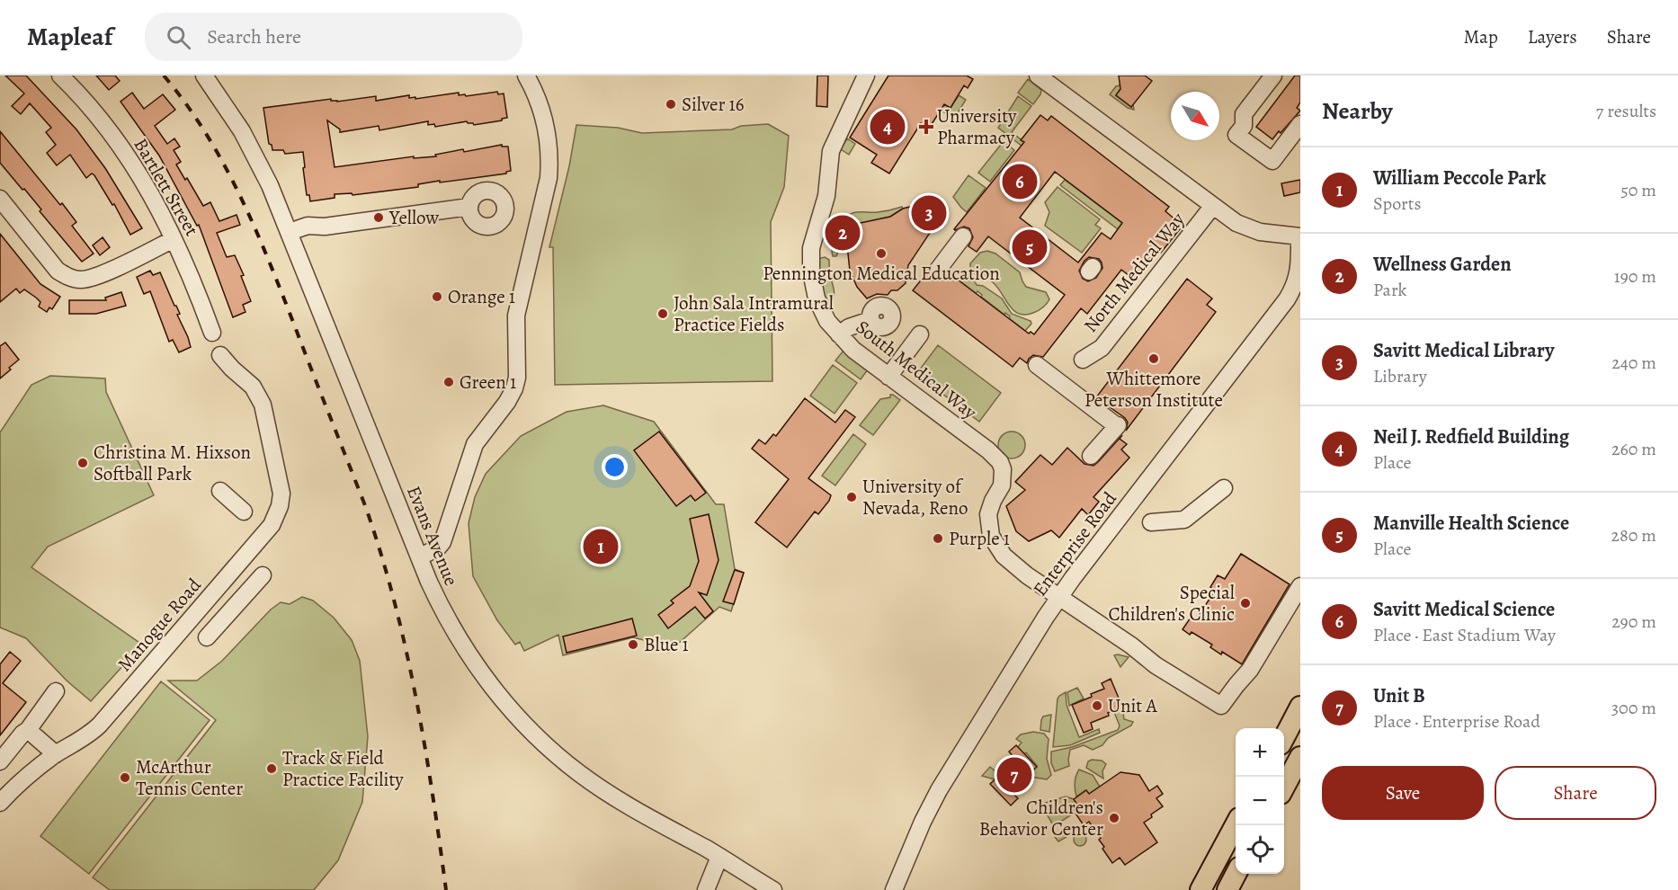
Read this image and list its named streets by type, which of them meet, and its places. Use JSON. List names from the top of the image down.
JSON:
{
  "streets": {
    "street": [
      "Bartlett Street",
      "North Medical Way",
      "South Medical Way",
      "Evans Avenue",
      "Enterprise Road",
      "Manogue Road"
    ]
  },
  "crossings": [
    ["South Medical Way", "Enterprise Road"]
  ],
  "places": {
    "other": [
      "Silver 16",
      "Yellow",
      "Pennington Medical Education",
      "Orange 1",
      "John Sala Intramural Practice Fields",
      "Whittemore Peterson Institute",
      "Green 1",
      "Christina M. Hixson Softball Park",
      "University of Nevada, Reno",
      "Purple 1",
      "Special Children's Clinic",
      "Blue 1",
      "Unit A",
      "Track & Field Practice Facility",
      "McArthur Tennis Center",
      "Children's Behavior Center"
    ],
    "health": ["University Pharmacy"]
  },
  "north": "bottom right",
  "page": {
    "header": "Mapleaf",
    "search": "Search here",
    "nav": ["Map", "Layers", "Share"],
    "heading": ["Nearby", "7 results"],
    "pins": [
      "4",
      "6",
      "3",
      "2",
      "5",
      "1",
      "7"
    ],
    "list": [
      {
        "mark": "1",
        "name": "William Peccole Park",
        "note": "Sports",
        "value": "50 m"
      },
      {
        "mark": "2",
        "name": "Wellness Garden",
        "note": "Park",
        "value": "190 m"
      },
      {
        "mark": "3",
        "name": "Savitt Medical Library",
        "note": "Library",
        "value": "240 m"
      },
      {
        "mark": "4",
        "name": "Neil J. Redfield Building",
        "note": "Place",
        "value": "260 m"
      },
      {
        "mark": "5",
        "name": "Manville Health Science",
        "note": "Place",
        "value": "280 m"
      },
      {
        "mark": "6",
        "name": "Savitt Medical Science",
        "note": "Place · East Stadium Way",
        "value": "290 m"
      },
      {
        "mark": "7",
        "name": "Unit B",
        "note": "Place · Enterprise Road",
        "value": "300 m"
      }
    ],
    "map_buttons": ["+", "−"],
    "buttons": ["Save", "Share"]
  }
}
